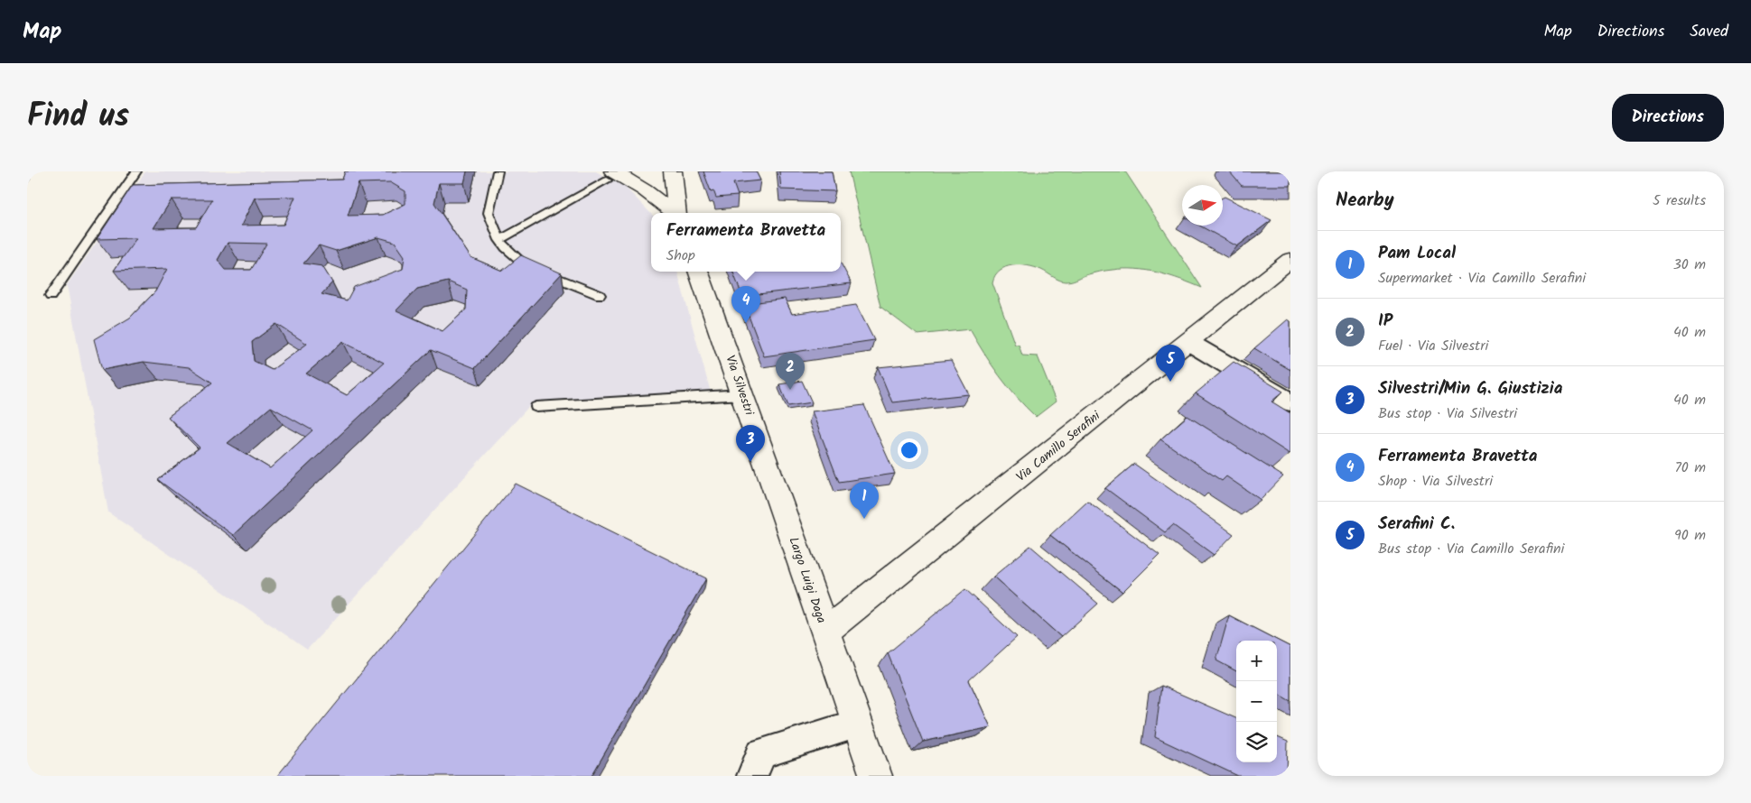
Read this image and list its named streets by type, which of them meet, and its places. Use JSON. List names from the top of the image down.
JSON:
{
  "streets": {
    "main road": ["Via Silvestri", "Via Camillo Serafini", "Largo Luigi Daga"]
  },
  "crossings": [
    ["Via Silvestri", "Largo Luigi Daga"],
    ["Via Camillo Serafini", "Largo Luigi Daga"]
  ],
  "north": "right",
  "page": {
    "header": "Map",
    "nav": ["Map", "Directions", "Saved"],
    "title": "Find us",
    "buttons": "Directions",
    "heading": ["Nearby", "5 results"],
    "popup": ["Ferramenta Bravetta", "Shop"],
    "list": [
      {
        "mark": "1",
        "name": "Pam Local",
        "note": "Supermarket · Via Camillo Serafini",
        "value": "30 m"
      },
      {
        "mark": "2",
        "name": "IP",
        "note": "Fuel · Via Silvestri",
        "value": "40 m"
      },
      {
        "mark": "3",
        "name": "Silvestri/Min G. Giustizia",
        "note": "Bus stop · Via Silvestri",
        "value": "40 m"
      },
      {
        "mark": "4",
        "name": "Ferramenta Bravetta",
        "note": "Shop · Via Silvestri",
        "value": "70 m"
      },
      {
        "mark": "5",
        "name": "Serafini C.",
        "note": "Bus stop · Via Camillo Serafini",
        "value": "90 m"
      }
    ],
    "pins": [
      "4",
      "5",
      "2",
      "3",
      "1"
    ],
    "map_buttons": ["+", "−"]
  }
}
